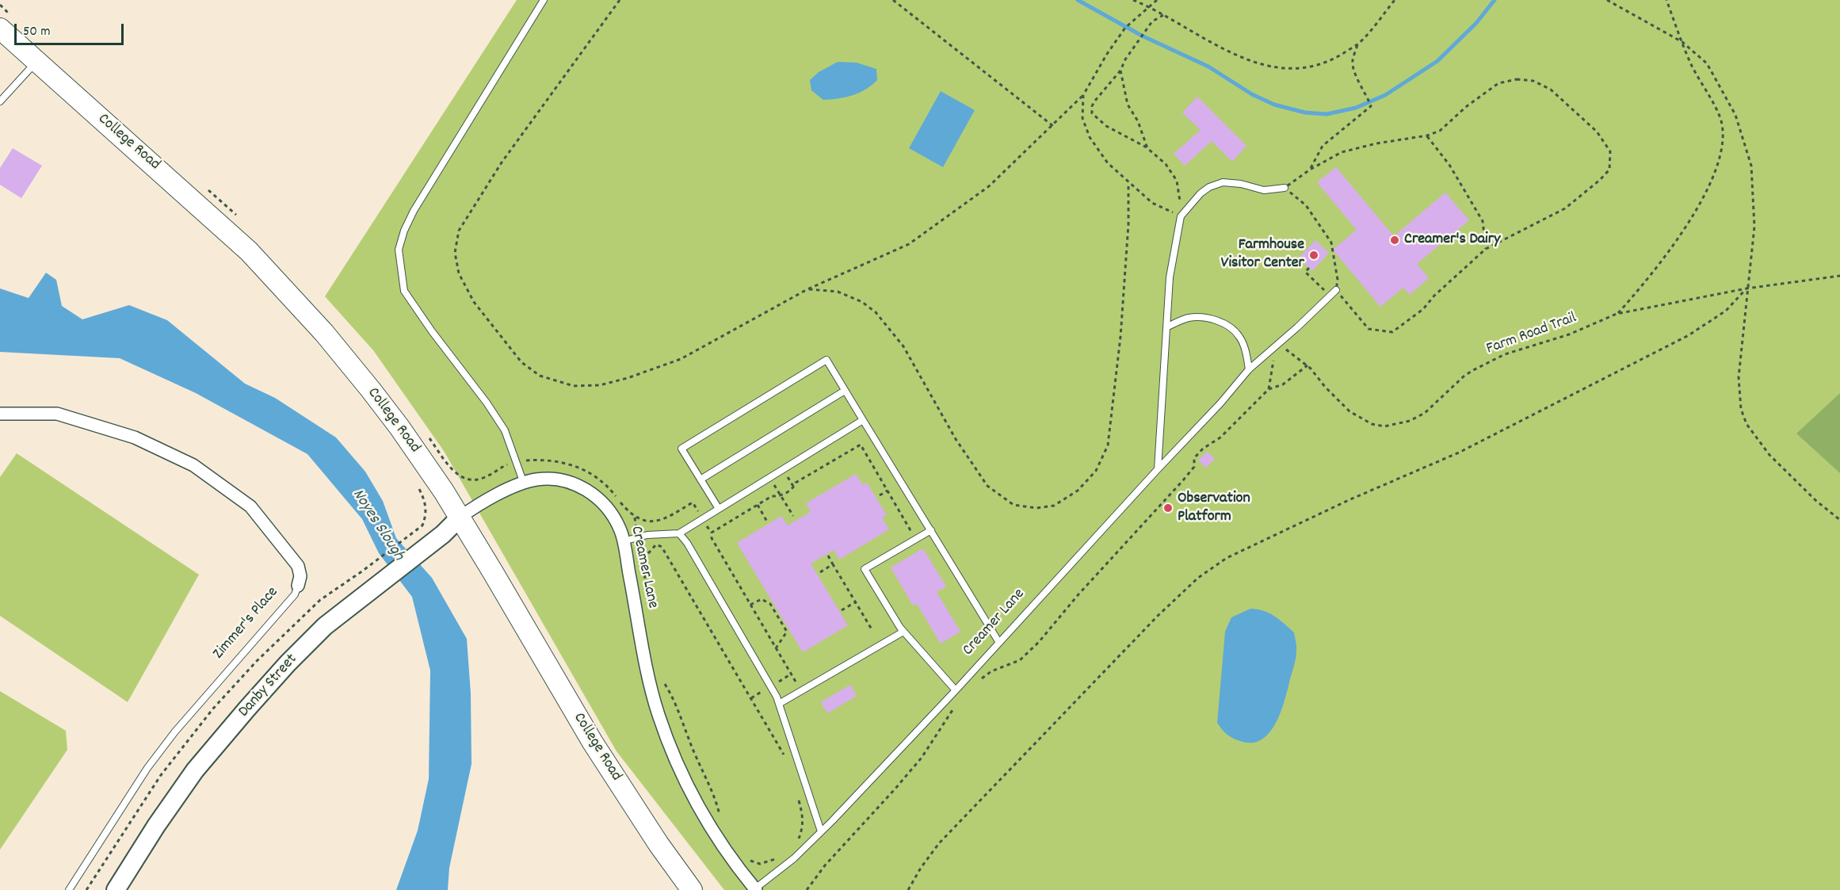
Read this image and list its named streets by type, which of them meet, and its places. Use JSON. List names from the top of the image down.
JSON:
{
  "streets": {
    "main road": ["College Road"],
    "street": ["Creamer Lane", "Zimmer's Place", "Danby Street"],
    "path": ["Farm Road Trail"]
  },
  "crossings": [
    ["College Road", "Creamer Lane"],
    ["College Road", "Danby Street"],
    ["Farm Road Trail", "Creamer Lane"],
    ["Creamer Lane", "Danby Street"]
  ],
  "water": ["Noyes Slough"],
  "places": ["Creamer's Dairy", "Farmhouse Visitor Center", "Observation Platform"],
  "scale_bar": "50 m"
}
